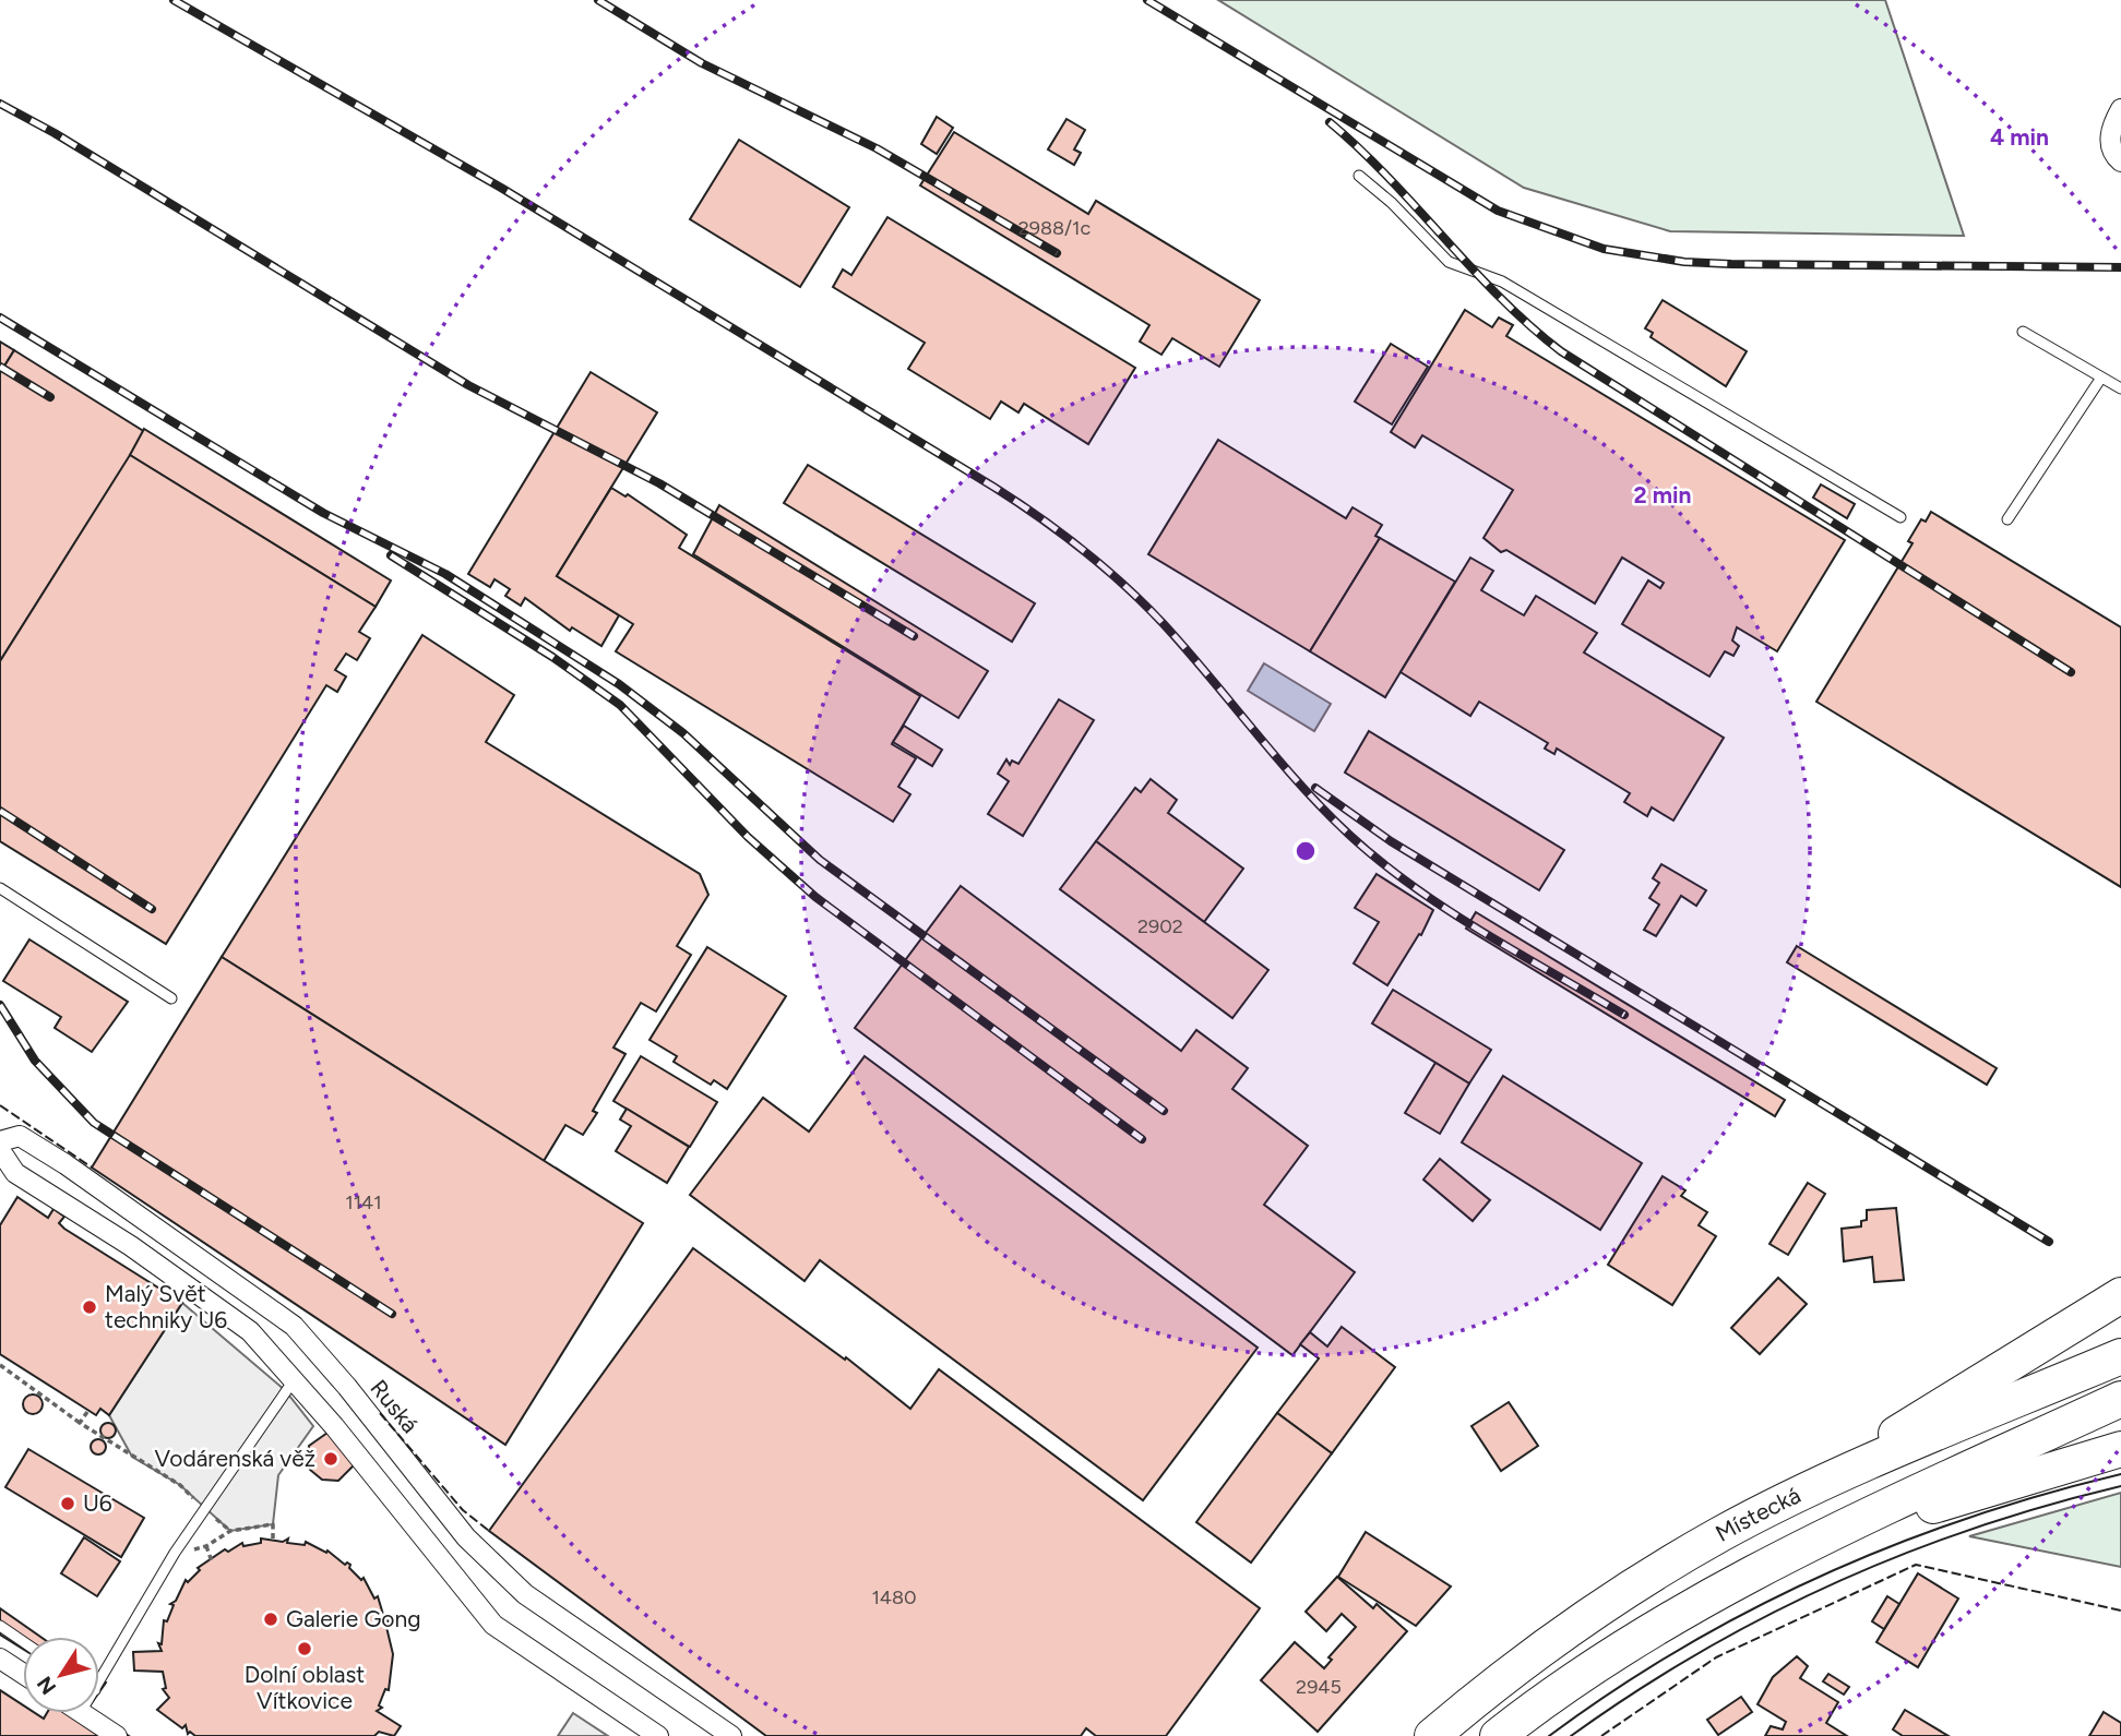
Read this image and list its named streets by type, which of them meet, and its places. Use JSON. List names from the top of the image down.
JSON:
{
  "streets": {
    "highway": ["Místecká"],
    "street": ["Ruská"]
  },
  "places": [
    "Malý Svět techniky U6",
    "Vodárenská věž",
    "U6",
    "Galerie Gong",
    "Dolní oblast Vítkovice"
  ],
  "house_numbers": [
    "2988/1c",
    "2902",
    "1141",
    "1480",
    "2945"
  ],
  "north": "bottom left",
  "rings": ["4 min", "2 min"]
}
